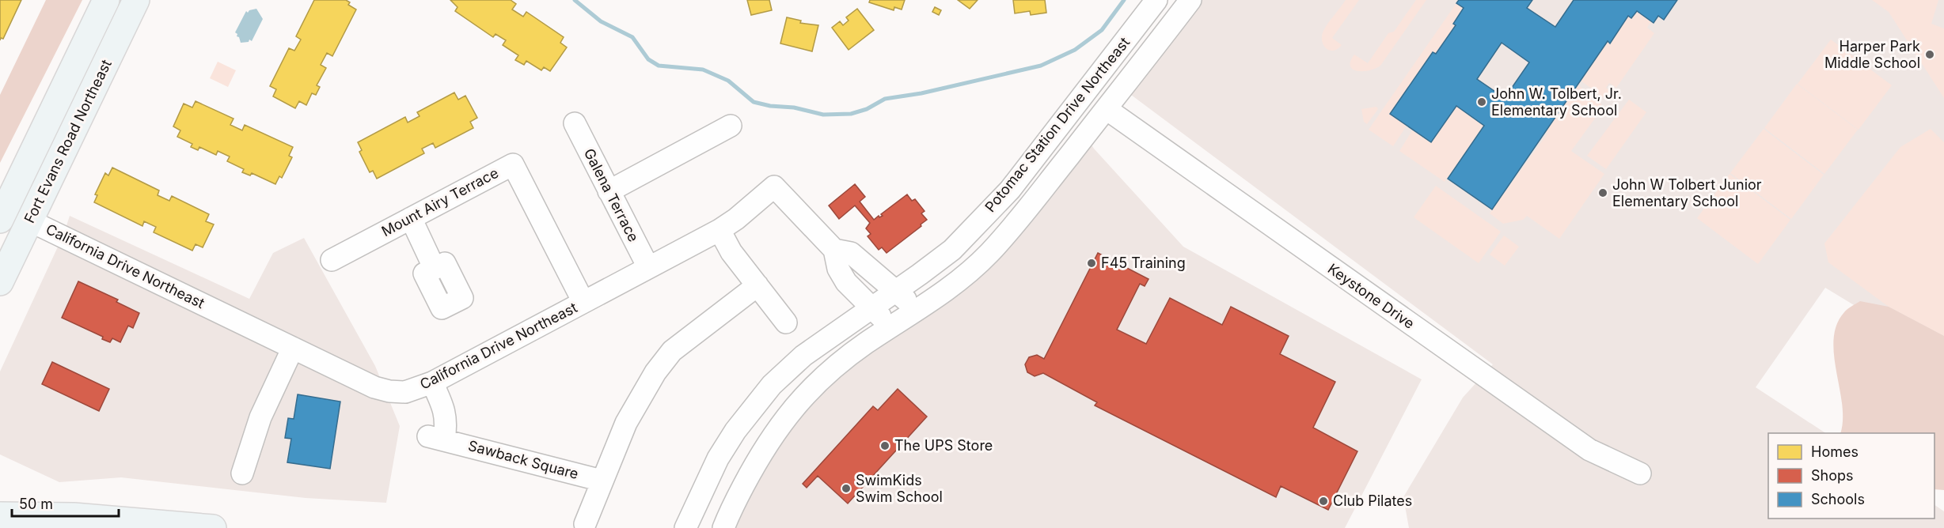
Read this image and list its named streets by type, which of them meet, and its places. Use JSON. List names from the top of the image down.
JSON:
{
  "streets": {
    "main road": ["Fort Evans Road Northeast"],
    "street": [
      "Potomac Station Drive Northeast",
      "Galena Terrace",
      "Mount Airy Terrace",
      "California Drive Northeast",
      "Keystone Drive",
      "Sawback Square"
    ]
  },
  "crossings": [
    ["Potomac Station Drive Northeast", "Keystone Drive"],
    ["Fort Evans Road Northeast", "California Drive Northeast"],
    ["Galena Terrace", "California Drive Northeast"],
    ["Mount Airy Terrace", "California Drive Northeast"],
    ["California Drive Northeast", "Sawback Square"]
  ],
  "places": [
    "Harper Park Middle School",
    "John W. Tolbert, Jr. Elementary School",
    "John W Tolbert Junior Elementary School",
    "F45 Training",
    "The UPS Store",
    "SwimKids Swim School",
    "Club Pilates"
  ],
  "legend": ["Homes", "Shops", "Schools"],
  "scale_bar": "50 m"
}
